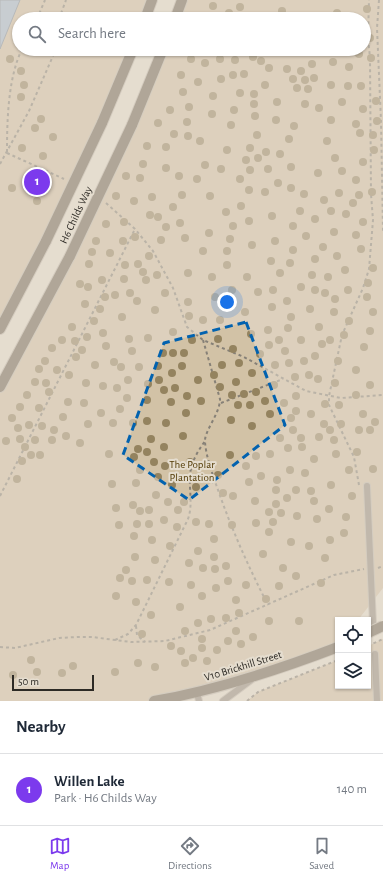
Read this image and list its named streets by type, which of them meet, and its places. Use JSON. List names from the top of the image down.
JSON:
{
  "streets": {
    "street": ["H6 Childs Way", "V10 Brickhill Street"]
  },
  "parks": ["The Poplar Plantation"],
  "scale_bar": "50 m",
  "page": {
    "search": "Search here",
    "pins": "1",
    "scale": "50 m",
    "heading": "Nearby",
    "list": [
      {
        "mark": "1",
        "name": "Willen Lake",
        "note": "Park · H6 Childs Way",
        "value": "140 m"
      }
    ],
    "nav": ["Map", "Directions", "Saved"]
  }
}
